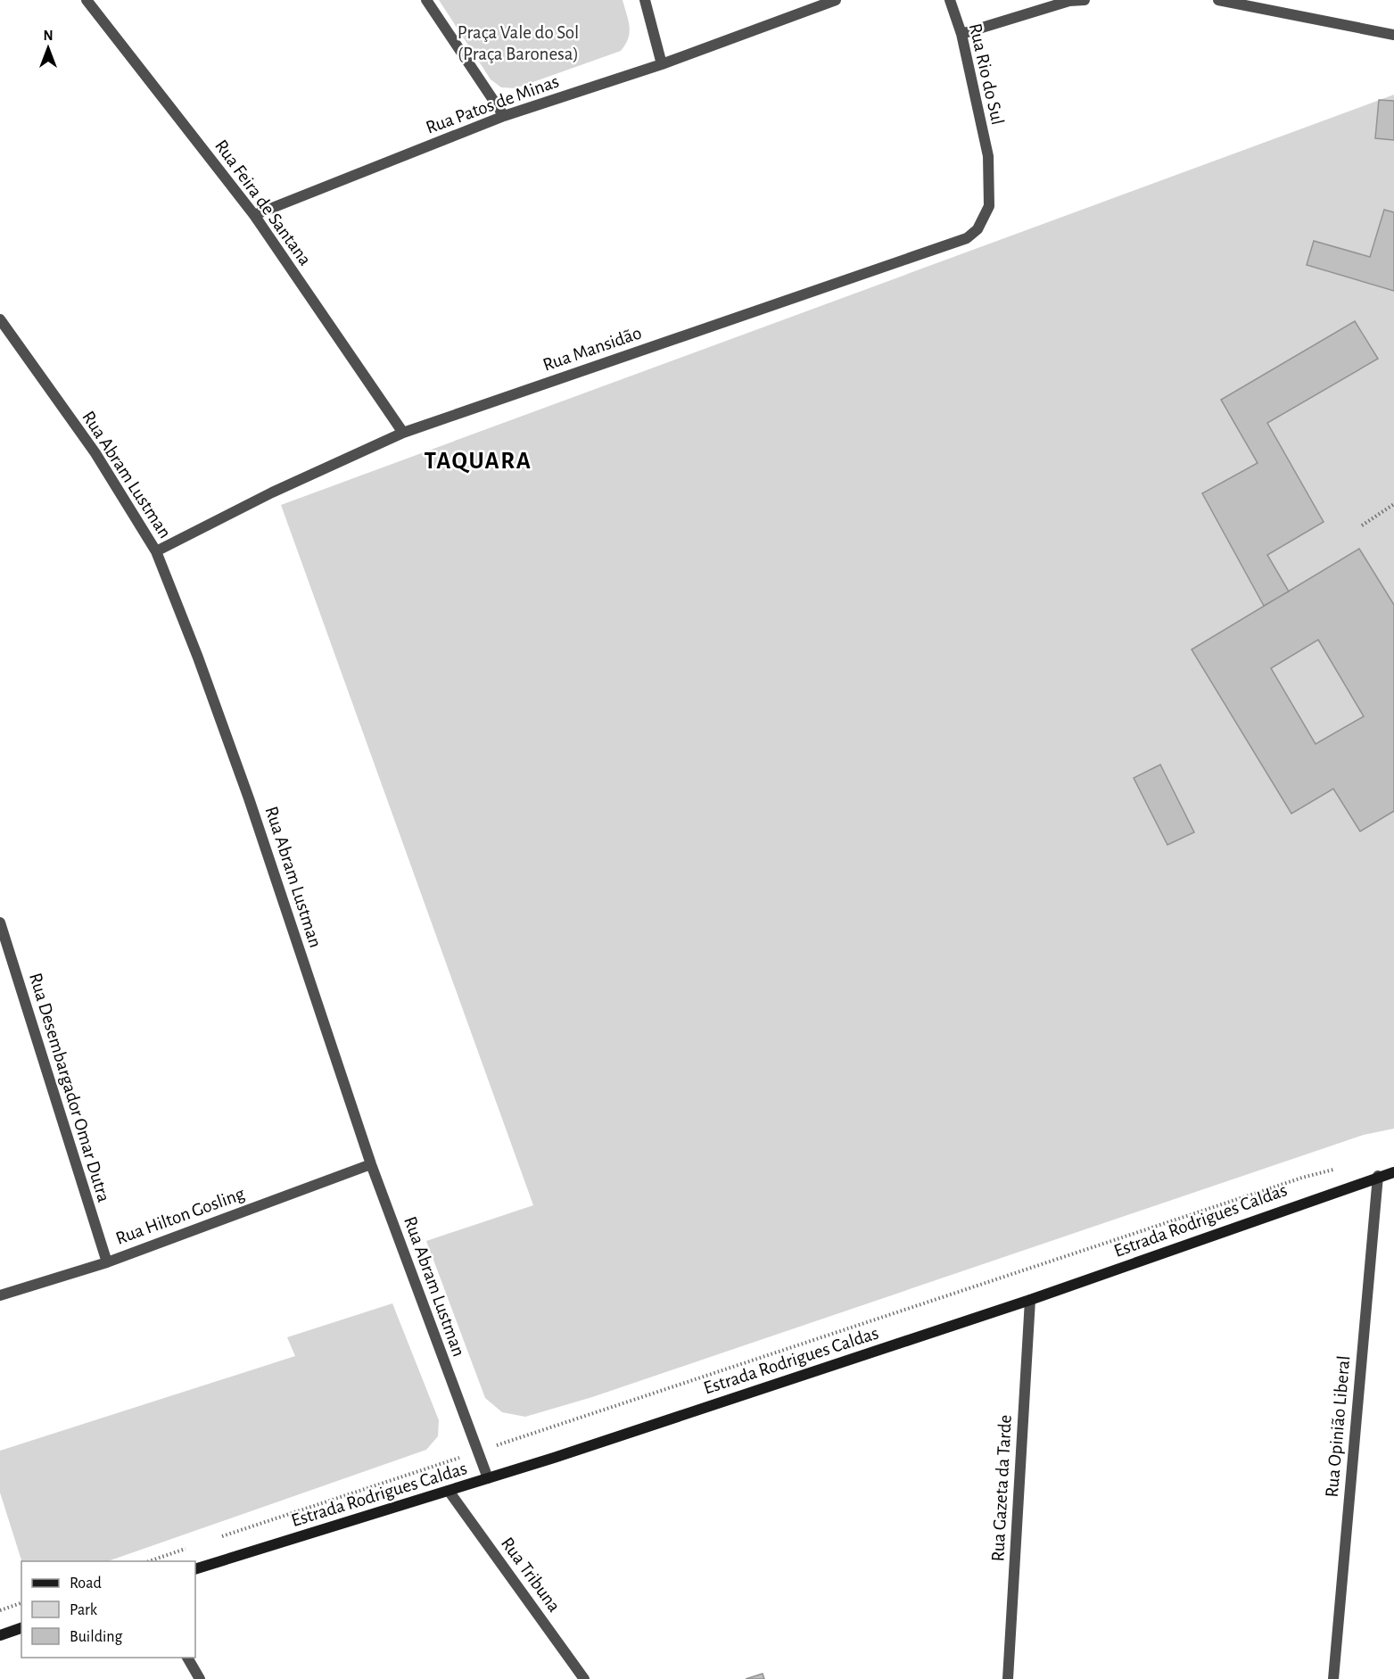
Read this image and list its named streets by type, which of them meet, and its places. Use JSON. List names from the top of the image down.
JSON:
{
  "streets": {
    "main road": ["Estrada Rodrigues Caldas"],
    "street": [
      "Rua Rio do Sul",
      "Rua Patos de Minas",
      "Rua Feira de Santana",
      "Rua Mansidão",
      "Rua Abram Lustman",
      "Rua Desembargador Omar Dutra",
      "Rua Hilton Gosling",
      "Rua Opinião Liberal",
      "Rua Gazeta da Tarde",
      "Rua Tribuna"
    ]
  },
  "crossings": [
    ["Rua Rio do Sul", "Rua Mansidão"],
    ["Rua Patos de Minas", "Rua Feira de Santana"],
    ["Rua Feira de Santana", "Rua Mansidão"],
    ["Rua Mansidão", "Rua Abram Lustman"],
    ["Rua Abram Lustman", "Rua Hilton Gosling"],
    ["Rua Abram Lustman", "Estrada Rodrigues Caldas"],
    ["Rua Desembargador Omar Dutra", "Rua Hilton Gosling"],
    ["Estrada Rodrigues Caldas", "Rua Opinião Liberal"],
    ["Estrada Rodrigues Caldas", "Rua Gazeta da Tarde"],
    ["Estrada Rodrigues Caldas", "Rua Tribuna"]
  ],
  "districts": ["TAQUARA"],
  "parks": ["Praça Vale do Sol (Praça Baronesa)"],
  "legend": ["Road", "Park", "Building"],
  "north": "top"
}
